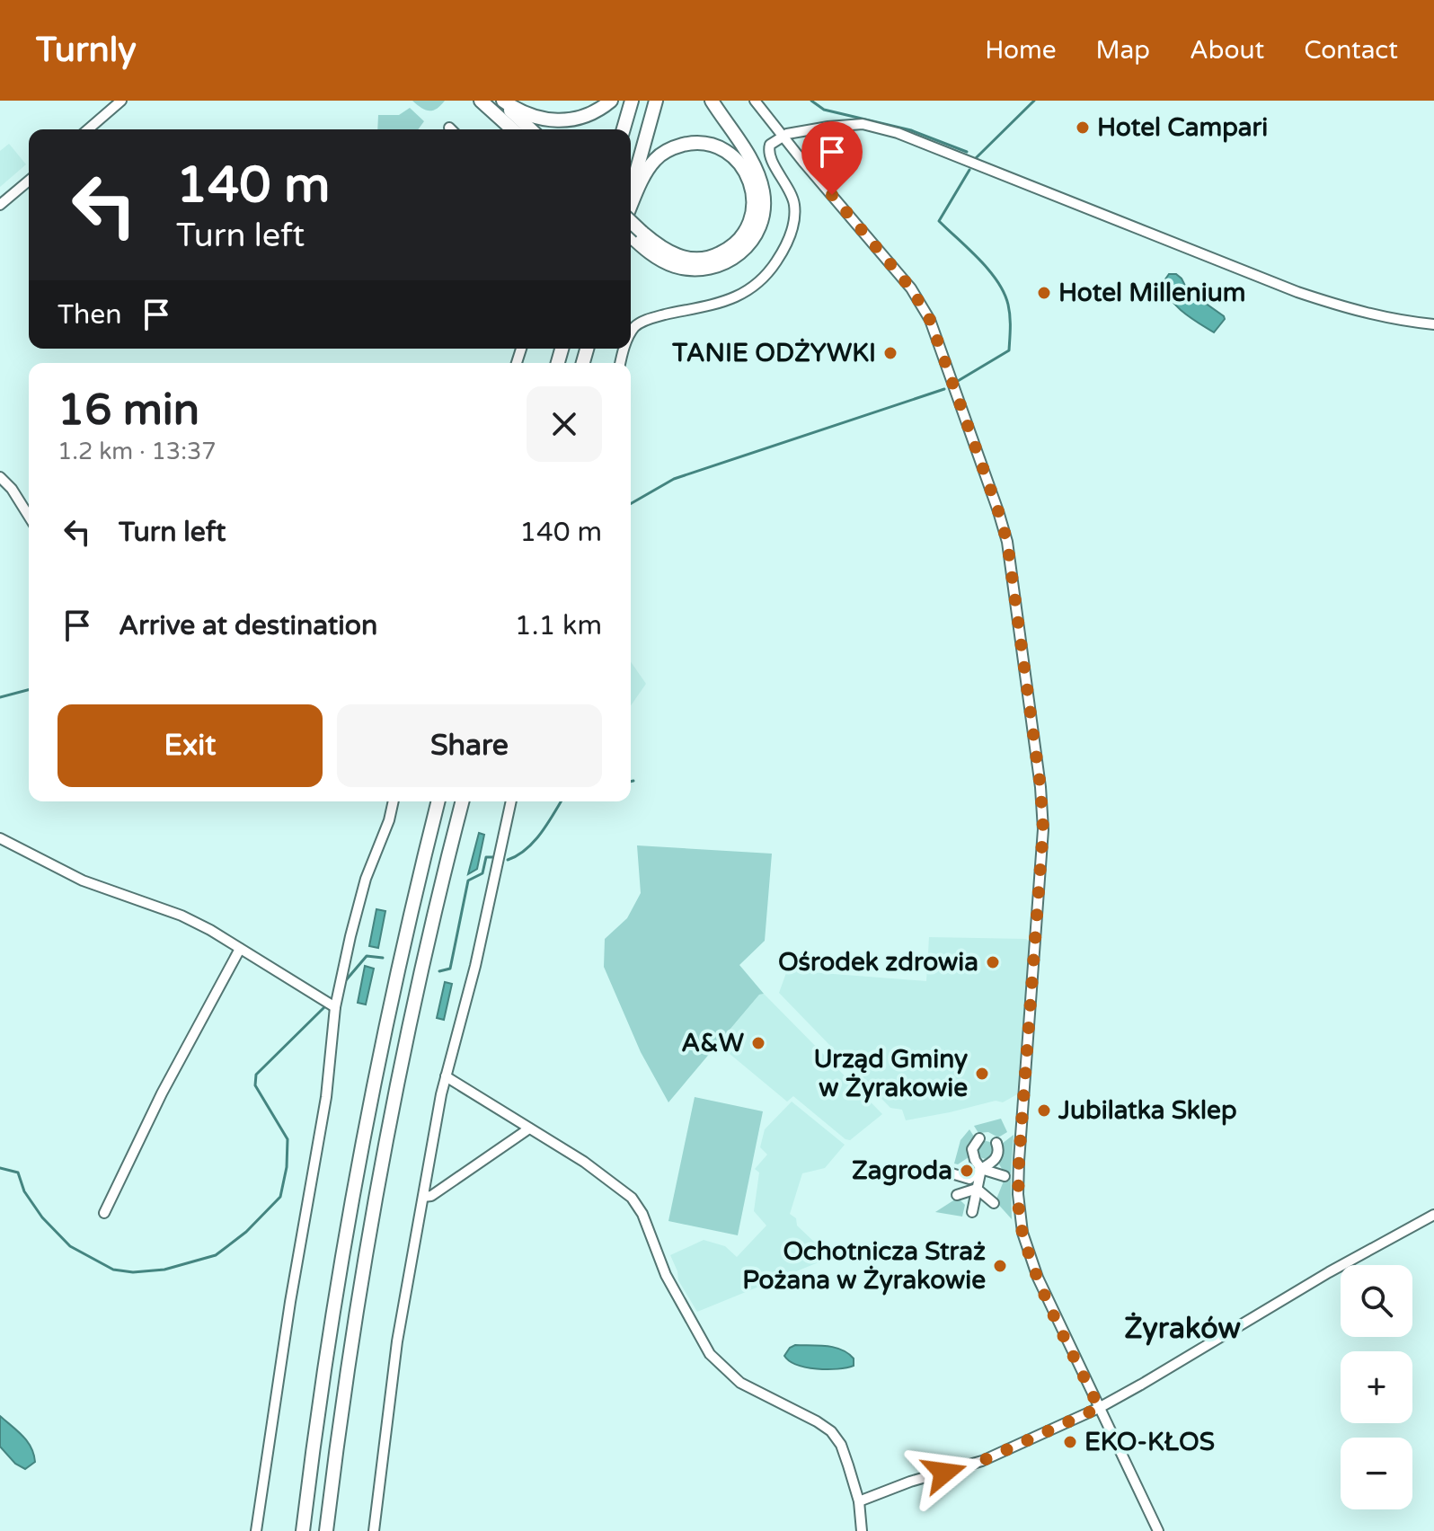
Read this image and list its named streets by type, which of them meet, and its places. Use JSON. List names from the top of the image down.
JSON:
{
  "districts": ["Żyraków"],
  "places": [
    "Hotel Campari",
    "Hotel Millenium",
    "TANIE ODŻYWKI",
    "Ośrodek zdrowia",
    "A&W",
    "Urząd Gminy w Żyrakowie",
    "Jubilatka Sklep",
    "Zagroda",
    "Ochotnicza Straż Pożana w Żyrakowie",
    "EKO-KŁOS"
  ],
  "page": {
    "header": "Turnly",
    "nav": [
      "Home",
      "Map",
      "About",
      "Contact"
    ],
    "turn": ["140 m", "Turn left"],
    "then": "Then",
    "heading": ["16 min", "1.2 km · 13:37"],
    "list": [
      {
        "name": "Turn left",
        "value": "140 m"
      },
      {
        "name": "Arrive at destination",
        "value": "1.1 km"
      }
    ],
    "buttons": ["Exit", "Share"],
    "map_buttons": ["+", "−"]
  }
}
